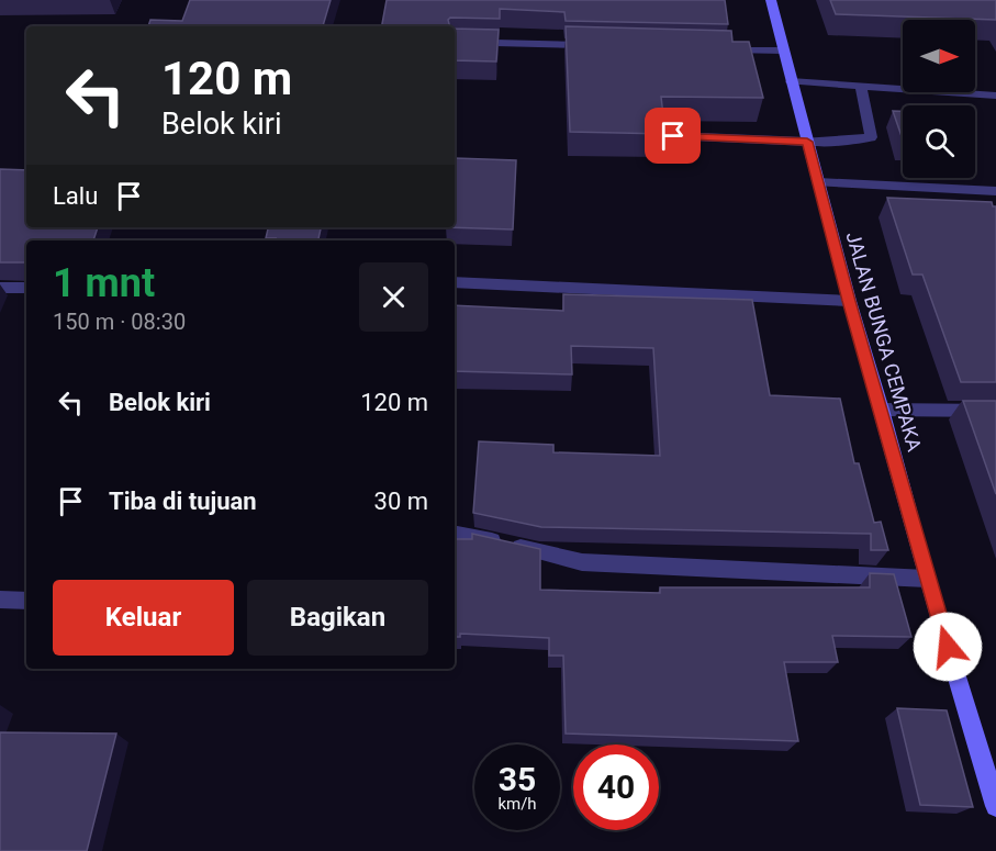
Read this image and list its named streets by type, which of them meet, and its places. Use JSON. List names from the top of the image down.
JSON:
{
  "streets": {
    "street": ["JALAN BUNGA CEMPAKA"]
  },
  "north": "right",
  "page": {
    "turn": ["120 m", "Belok kiri"],
    "then": "Lalu",
    "heading": ["1 mnt", "150 m · 08:30"],
    "list": [
      {
        "name": "Belok kiri",
        "value": "120 m"
      },
      {
        "name": "Tiba di tujuan",
        "value": "30 m"
      }
    ],
    "buttons": ["Keluar", "Bagikan"],
    "speed": "35 km/h",
    "limit": "40"
  }
}
